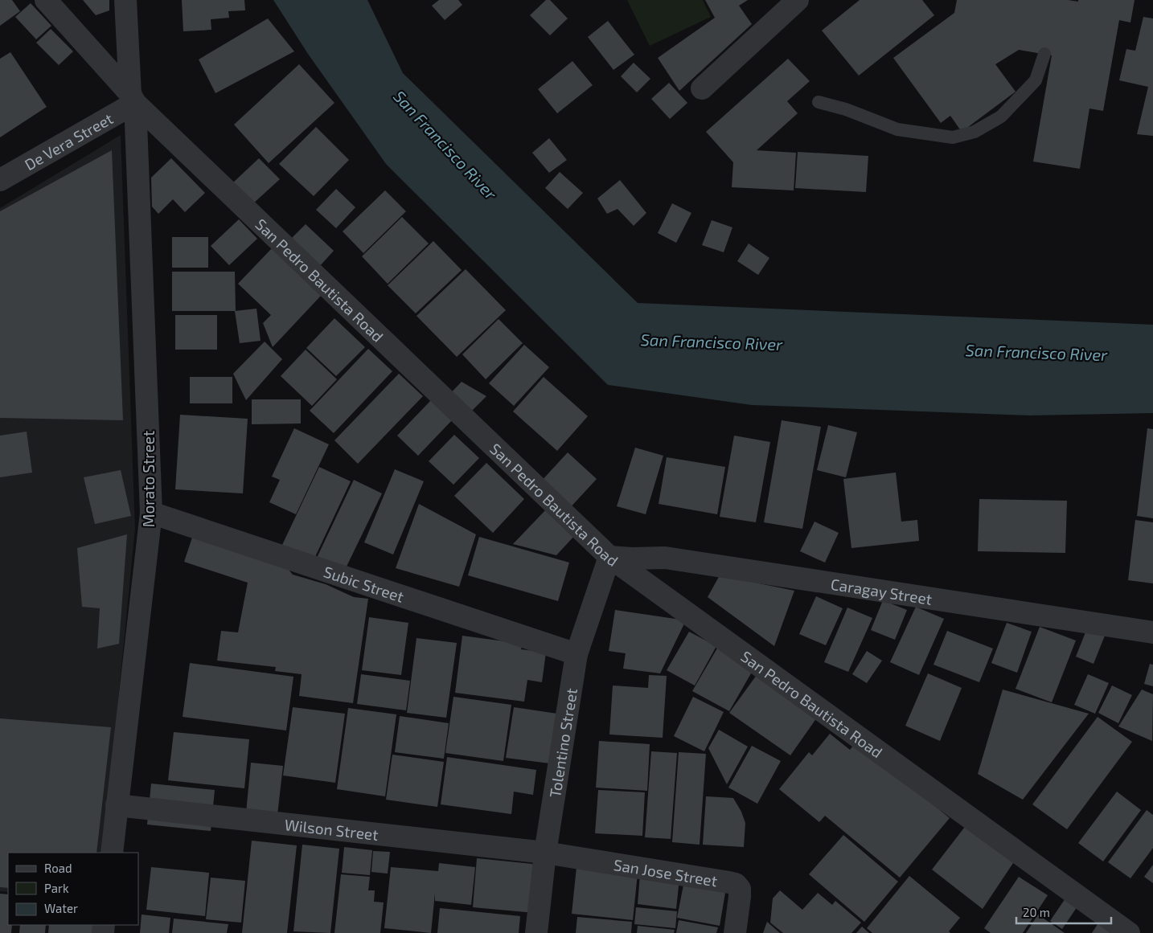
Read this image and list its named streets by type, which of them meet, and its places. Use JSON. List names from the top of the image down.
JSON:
{
  "streets": {
    "street": [
      "De Vera Street",
      "San Pedro Bautista Road",
      "Morato Street",
      "Subic Street",
      "Caragay Street",
      "Tolentino Street",
      "Wilson Street",
      "San Jose Street"
    ]
  },
  "crossings": [
    ["De Vera Street", "San Pedro Bautista Road"],
    ["De Vera Street", "Morato Street"],
    ["San Pedro Bautista Road", "Morato Street"],
    ["San Pedro Bautista Road", "Caragay Street"],
    ["San Pedro Bautista Road", "Tolentino Street"],
    ["Morato Street", "Subic Street"],
    ["Morato Street", "Wilson Street"],
    ["Subic Street", "Tolentino Street"],
    ["Caragay Street", "Tolentino Street"],
    ["Tolentino Street", "Wilson Street"],
    ["Tolentino Street", "San Jose Street"],
    ["Wilson Street", "San Jose Street"]
  ],
  "water": ["San Francisco River"],
  "legend": ["Road", "Park", "Water"],
  "scale_bar": "20 m"
}
